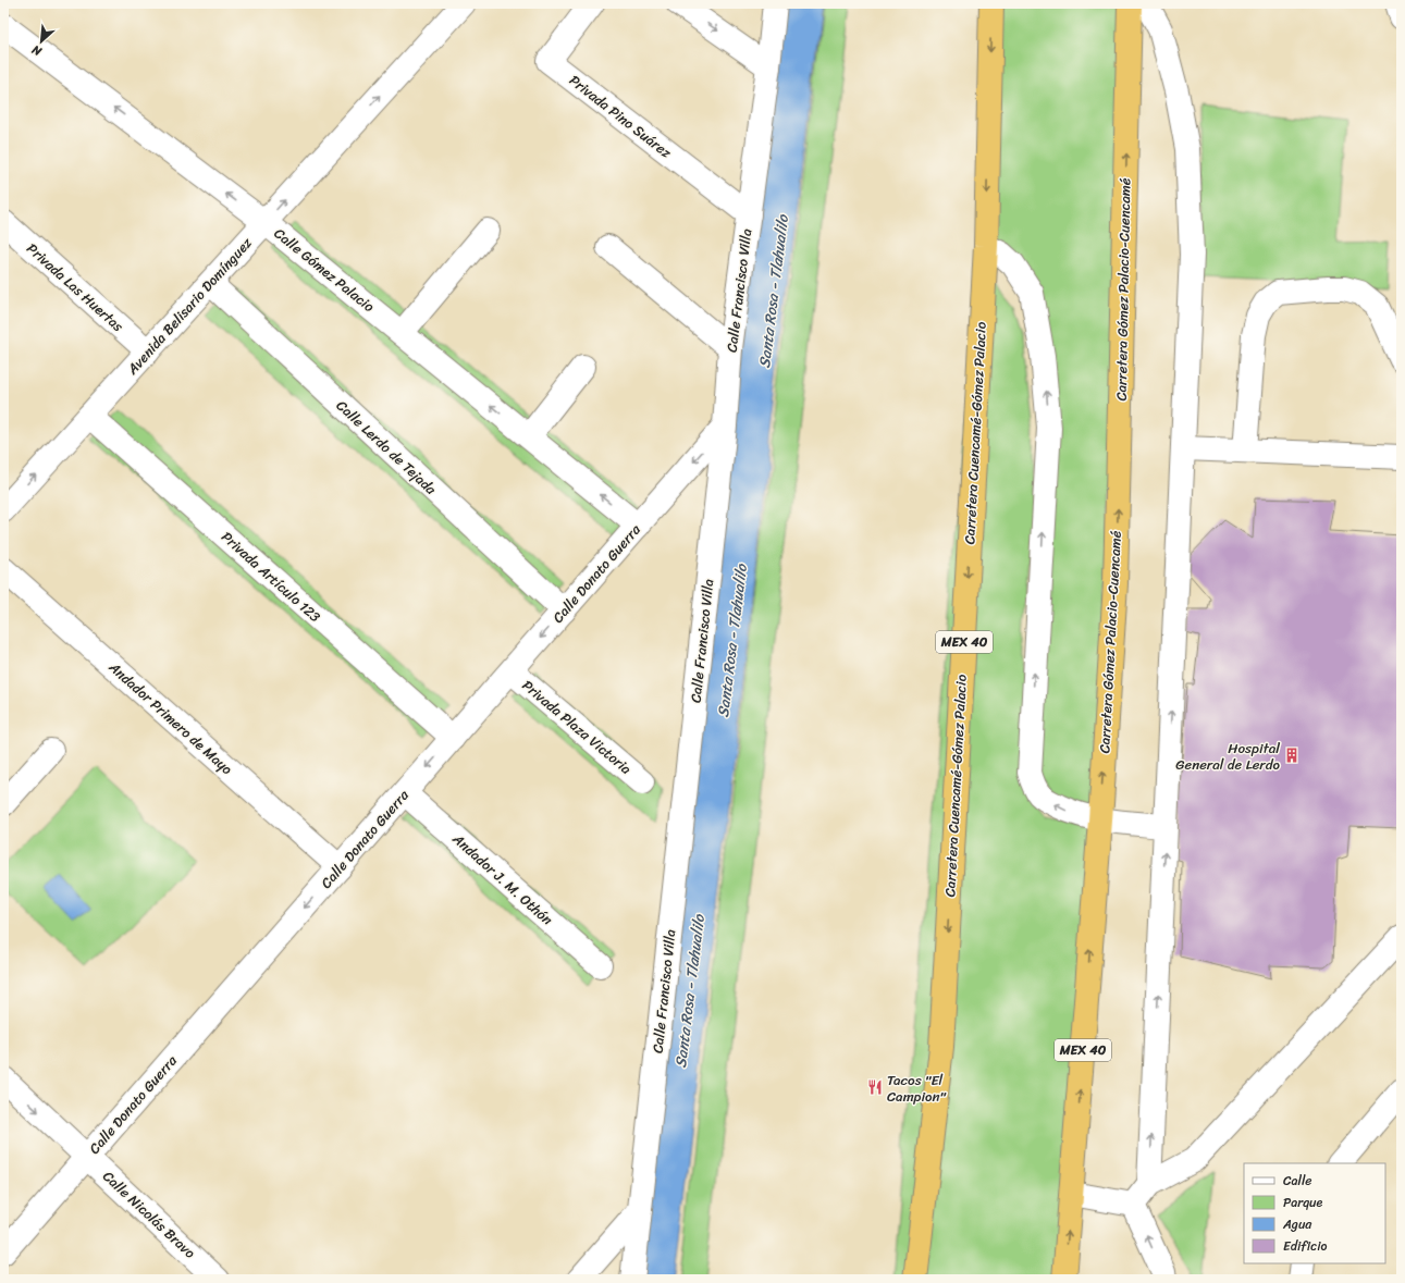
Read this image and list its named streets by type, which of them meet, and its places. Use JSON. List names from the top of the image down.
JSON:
{
  "streets": {
    "highway": ["Carretera Gómez Palacio-Cuencamé", "Carretera Cuencamé-Gómez Palacio", "MEX 40"],
    "street": [
      "Privada Pino Suárez",
      "Calle Gómez Palacio",
      "Privada Las Huertas",
      "Calle Francisco Villa",
      "Avenida Belisario Domínguez",
      "Calle Lerdo de Tejada",
      "Calle Donato Guerra",
      "Privada Artículo 123",
      "Andador Primero de Mayo",
      "Privada Plaza Victoria",
      "Andador J. M. Othón",
      "Calle Nicolás Bravo"
    ]
  },
  "crossings": [
    ["Privada Pino Suárez", "Calle Francisco Villa"],
    ["Calle Gómez Palacio", "Avenida Belisario Domínguez"],
    ["Calle Gómez Palacio", "Calle Donato Guerra"],
    ["Privada Las Huertas", "Avenida Belisario Domínguez"],
    ["Calle Francisco Villa", "Calle Donato Guerra"],
    ["Avenida Belisario Domínguez", "Calle Lerdo de Tejada"],
    ["Avenida Belisario Domínguez", "Privada Artículo 123"],
    ["Calle Lerdo de Tejada", "Calle Donato Guerra"],
    ["Calle Donato Guerra", "Privada Artículo 123"],
    ["Calle Donato Guerra", "Andador Primero de Mayo"],
    ["Calle Donato Guerra", "Privada Plaza Victoria"],
    ["Calle Donato Guerra", "Andador J. M. Othón"],
    ["Calle Donato Guerra", "Calle Nicolás Bravo"]
  ],
  "one_way": [
    "Calle Gómez Palacio",
    "Carretera Gómez Palacio-Cuencamé",
    "Carretera Cuencamé-Gómez Palacio",
    "Calle Donato Guerra",
    "Calle Nicolás Bravo"
  ],
  "water": ["Santa Rosa - Tlahualilo"],
  "places": {
    "building": ["Hospital General de Lerdo"],
    "restaurant": ["Tacos \"El Campion\""]
  },
  "legend": [
    "Calle",
    "Parque",
    "Agua",
    "Edificio"
  ],
  "north": "bottom left"
}
